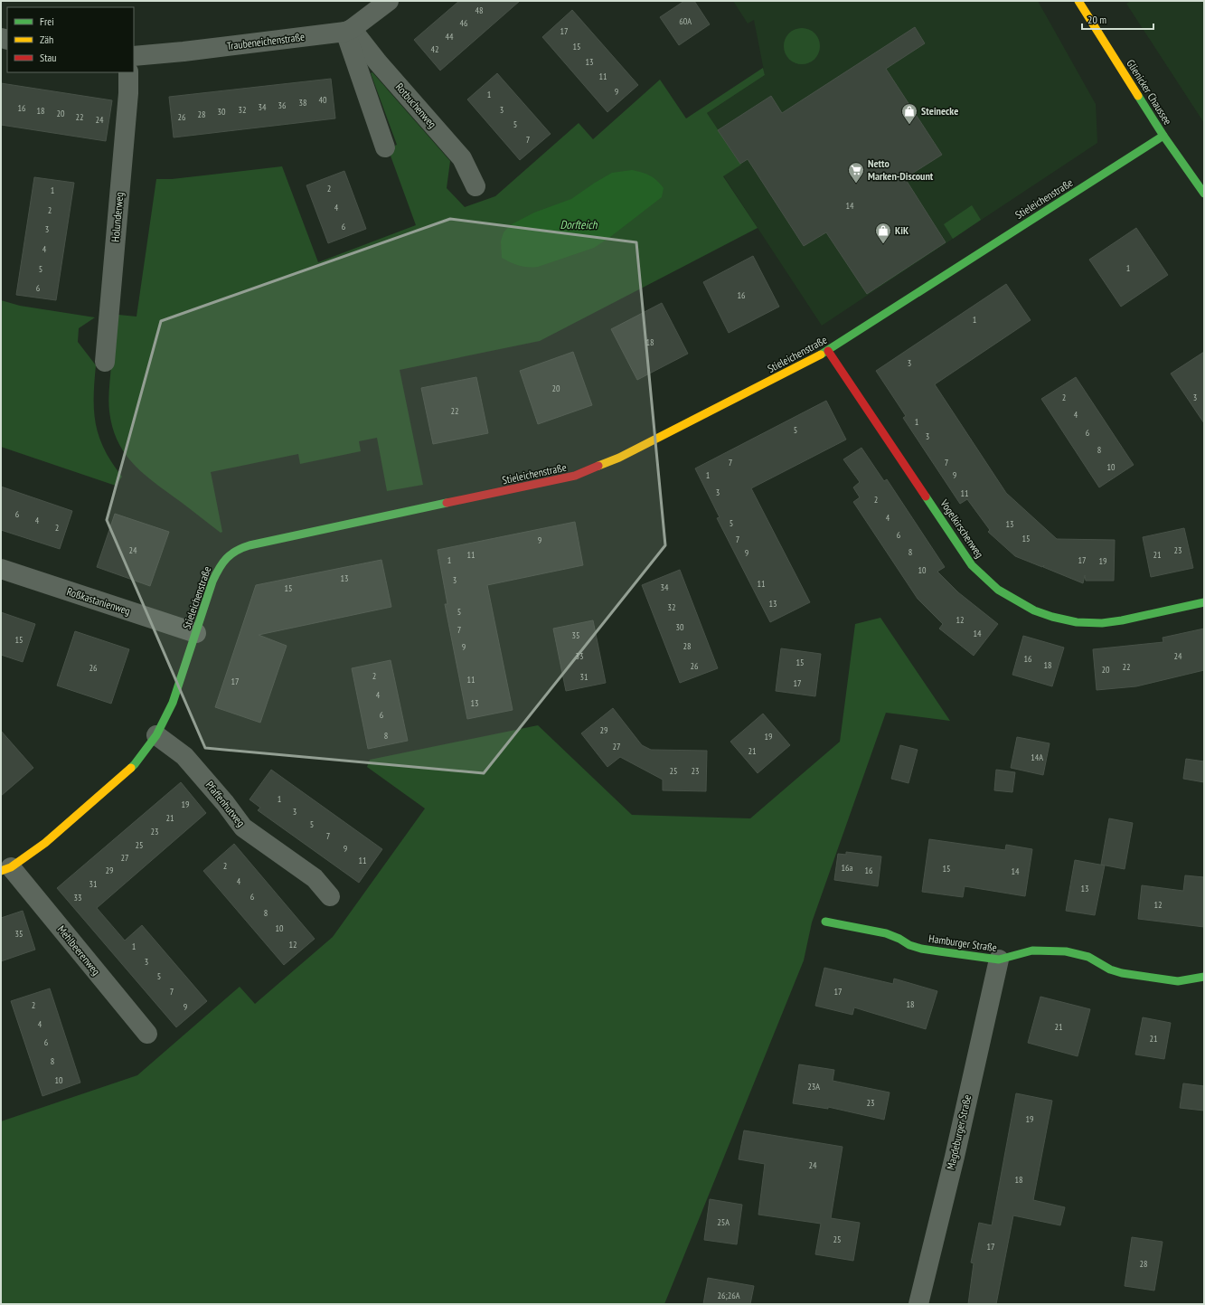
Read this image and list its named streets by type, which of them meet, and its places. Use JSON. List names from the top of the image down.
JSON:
{
  "streets": {
    "street": [
      "Traubeneichenstraße",
      "Glienicker Chaussee",
      "Rotbuchenweg",
      "Stieleichenstraße",
      "Holunderweg",
      "Vogelkirschenweg",
      "Roßkastanienweg",
      "Pfaffenhutweg",
      "Hamburger Straße",
      "Mehlbeerenweg",
      "Magdeburger Straße"
    ]
  },
  "crossings": [
    ["Traubeneichenstraße", "Rotbuchenweg"],
    ["Glienicker Chaussee", "Stieleichenstraße"],
    ["Stieleichenstraße", "Vogelkirschenweg"],
    ["Stieleichenstraße", "Roßkastanienweg"],
    ["Stieleichenstraße", "Pfaffenhutweg"],
    ["Stieleichenstraße", "Mehlbeerenweg"],
    ["Hamburger Straße", "Magdeburger Straße"]
  ],
  "water": ["Dorfteich"],
  "places": {
    "shop": ["Steinecke", "KiK"],
    "supermarket": ["Netto Marken-Discount"]
  },
  "house_numbers": [
    "48",
    "60A",
    "46",
    "17",
    "44",
    "15",
    "42",
    "13",
    "11",
    "9",
    "1",
    "40",
    "38",
    "36",
    "34",
    "16",
    "32",
    "3",
    "18",
    "30",
    "20",
    "28",
    "22",
    "26",
    "24",
    "5",
    "7",
    "2",
    "1",
    "14",
    "4",
    "2",
    "6",
    "3",
    "4",
    "1",
    "5",
    "6",
    "16",
    "1",
    "18",
    "3",
    "20",
    "2",
    "3",
    "22",
    "4",
    "1",
    "5",
    "6",
    "3",
    "8",
    "7",
    "7",
    "10",
    "1",
    "9",
    "3",
    "11",
    "2",
    "6",
    "4",
    "4",
    "5",
    "13",
    "2",
    "6",
    "15",
    "7",
    "9",
    "24",
    "23",
    "8",
    "9",
    "11",
    "21",
    "1",
    "17",
    "19",
    "10",
    "13",
    "3",
    "11",
    "34",
    "15",
    "13",
    "32",
    "5",
    "12",
    "30",
    "7",
    "14",
    "35",
    "15",
    "28",
    "9",
    "33",
    "24",
    "16",
    "15",
    "18",
    "26",
    "22",
    "26",
    "20",
    "2",
    "31",
    "11",
    "17",
    "17",
    "4",
    "13",
    "6",
    "29",
    "8",
    "19",
    "27",
    "21",
    "14A",
    "25",
    "23",
    "1",
    "19",
    "3",
    "21",
    "5",
    "23",
    "7",
    "25",
    "9",
    "27",
    "11",
    "2",
    "16a",
    "15",
    "29",
    "16",
    "14",
    "4",
    "31",
    "13",
    "6",
    "33",
    "12",
    "8",
    "10",
    "35",
    "12",
    "1",
    "3",
    "5",
    "7",
    "17",
    "18",
    "2",
    "9",
    "4",
    "21",
    "21",
    "6",
    "8",
    "10",
    "23A",
    "23",
    "19",
    "24",
    "18",
    "25A",
    "25",
    "17",
    "28",
    "26;26A"
  ],
  "legend": ["Frei", "Zäh", "Stau"],
  "scale_bar": "20 m"
}
